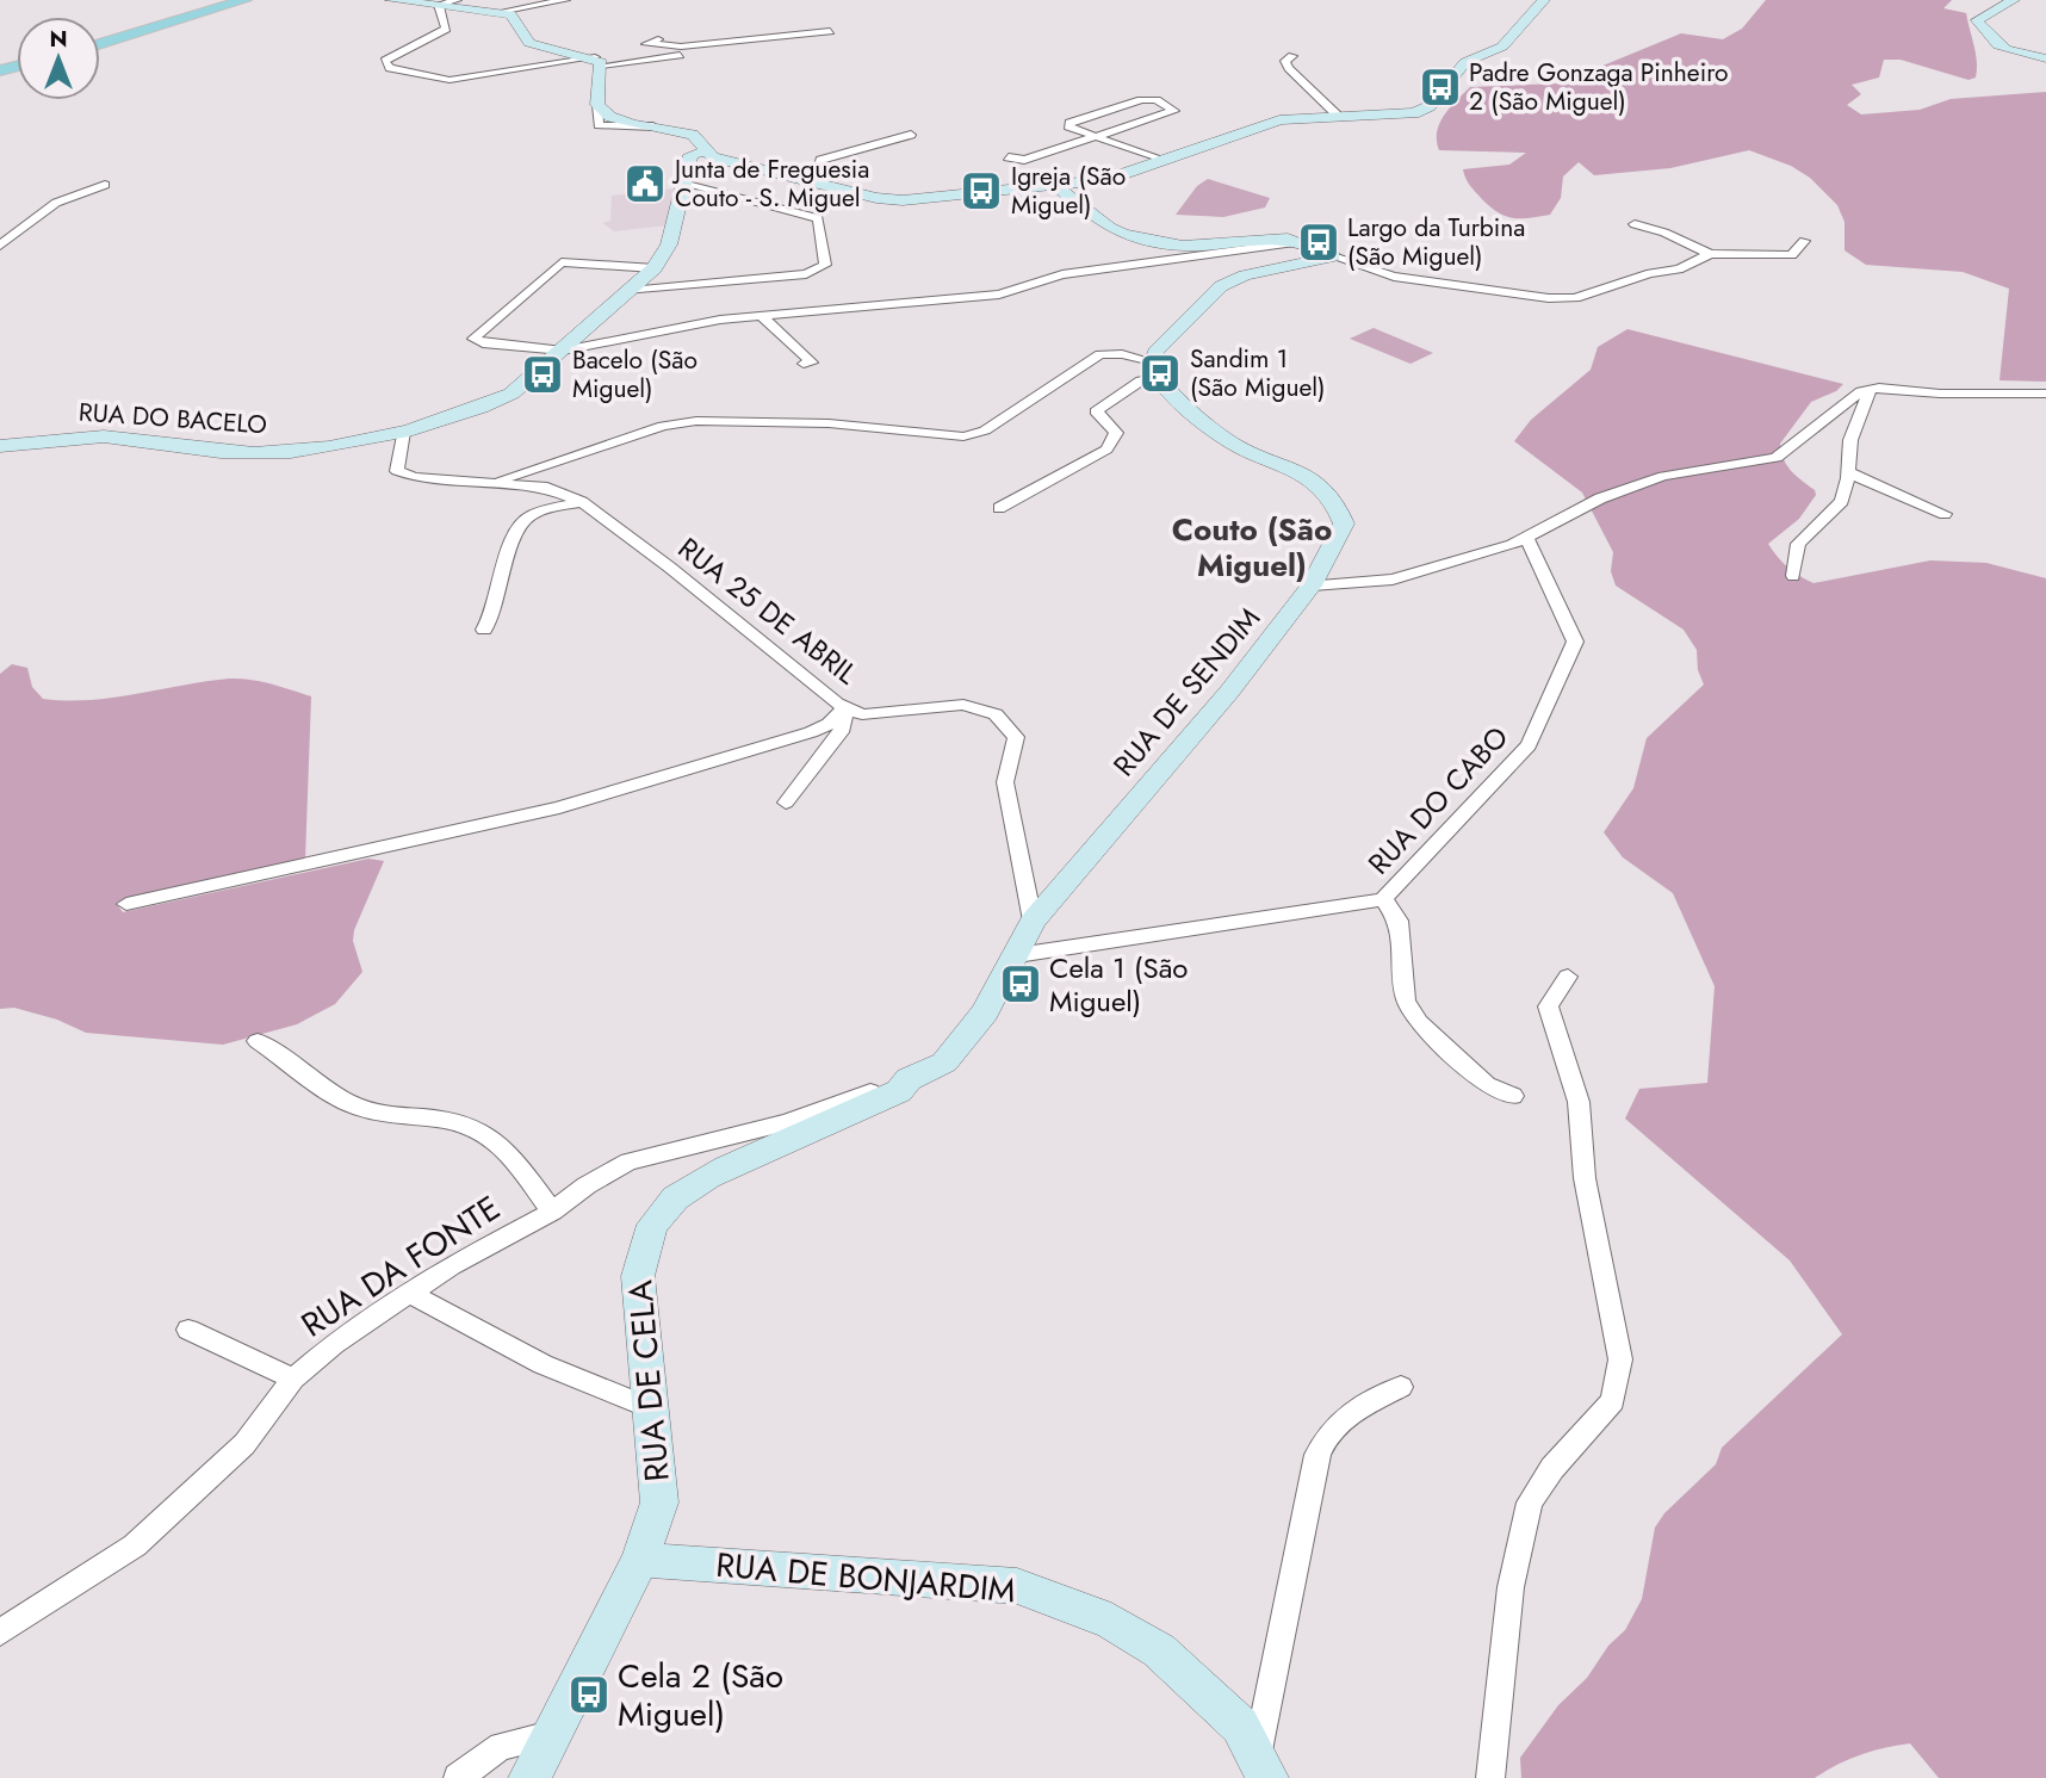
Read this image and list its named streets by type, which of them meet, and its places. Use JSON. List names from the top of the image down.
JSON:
{
  "streets": {
    "street": [
      "RUA DO BACELO",
      "RUA 25 DE ABRIL",
      "RUA DE SENDIM",
      "RUA DO CABO",
      "RUA DA FONTE",
      "RUA DE CELA",
      "RUA DE BONJARDIM"
    ]
  },
  "crossings": [
    ["RUA DO BACELO", "RUA 25 DE ABRIL"],
    ["RUA 25 DE ABRIL", "RUA DE SENDIM"],
    ["RUA DE SENDIM", "RUA DO CABO"],
    ["RUA DE SENDIM", "RUA DE CELA"],
    ["RUA DO CABO", "RUA DE CELA"],
    ["RUA DA FONTE", "RUA DE CELA"],
    ["RUA DE CELA", "RUA DE BONJARDIM"]
  ],
  "districts": ["Couto (São Miguel)"],
  "places": {
    "bus stop": [
      "Padre Gonzaga Pinheiro 2 (São Miguel)",
      "Igreja (São Miguel)",
      "Largo da Turbina (São Miguel)",
      "Sandim 1 (São Miguel)",
      "Bacelo (São Miguel)",
      "Cela 1 (São Miguel)",
      "Cela 2 (São Miguel)"
    ],
    "public building": ["Junta de Freguesia Couto - S. Miguel"]
  },
  "north": "top"
}
